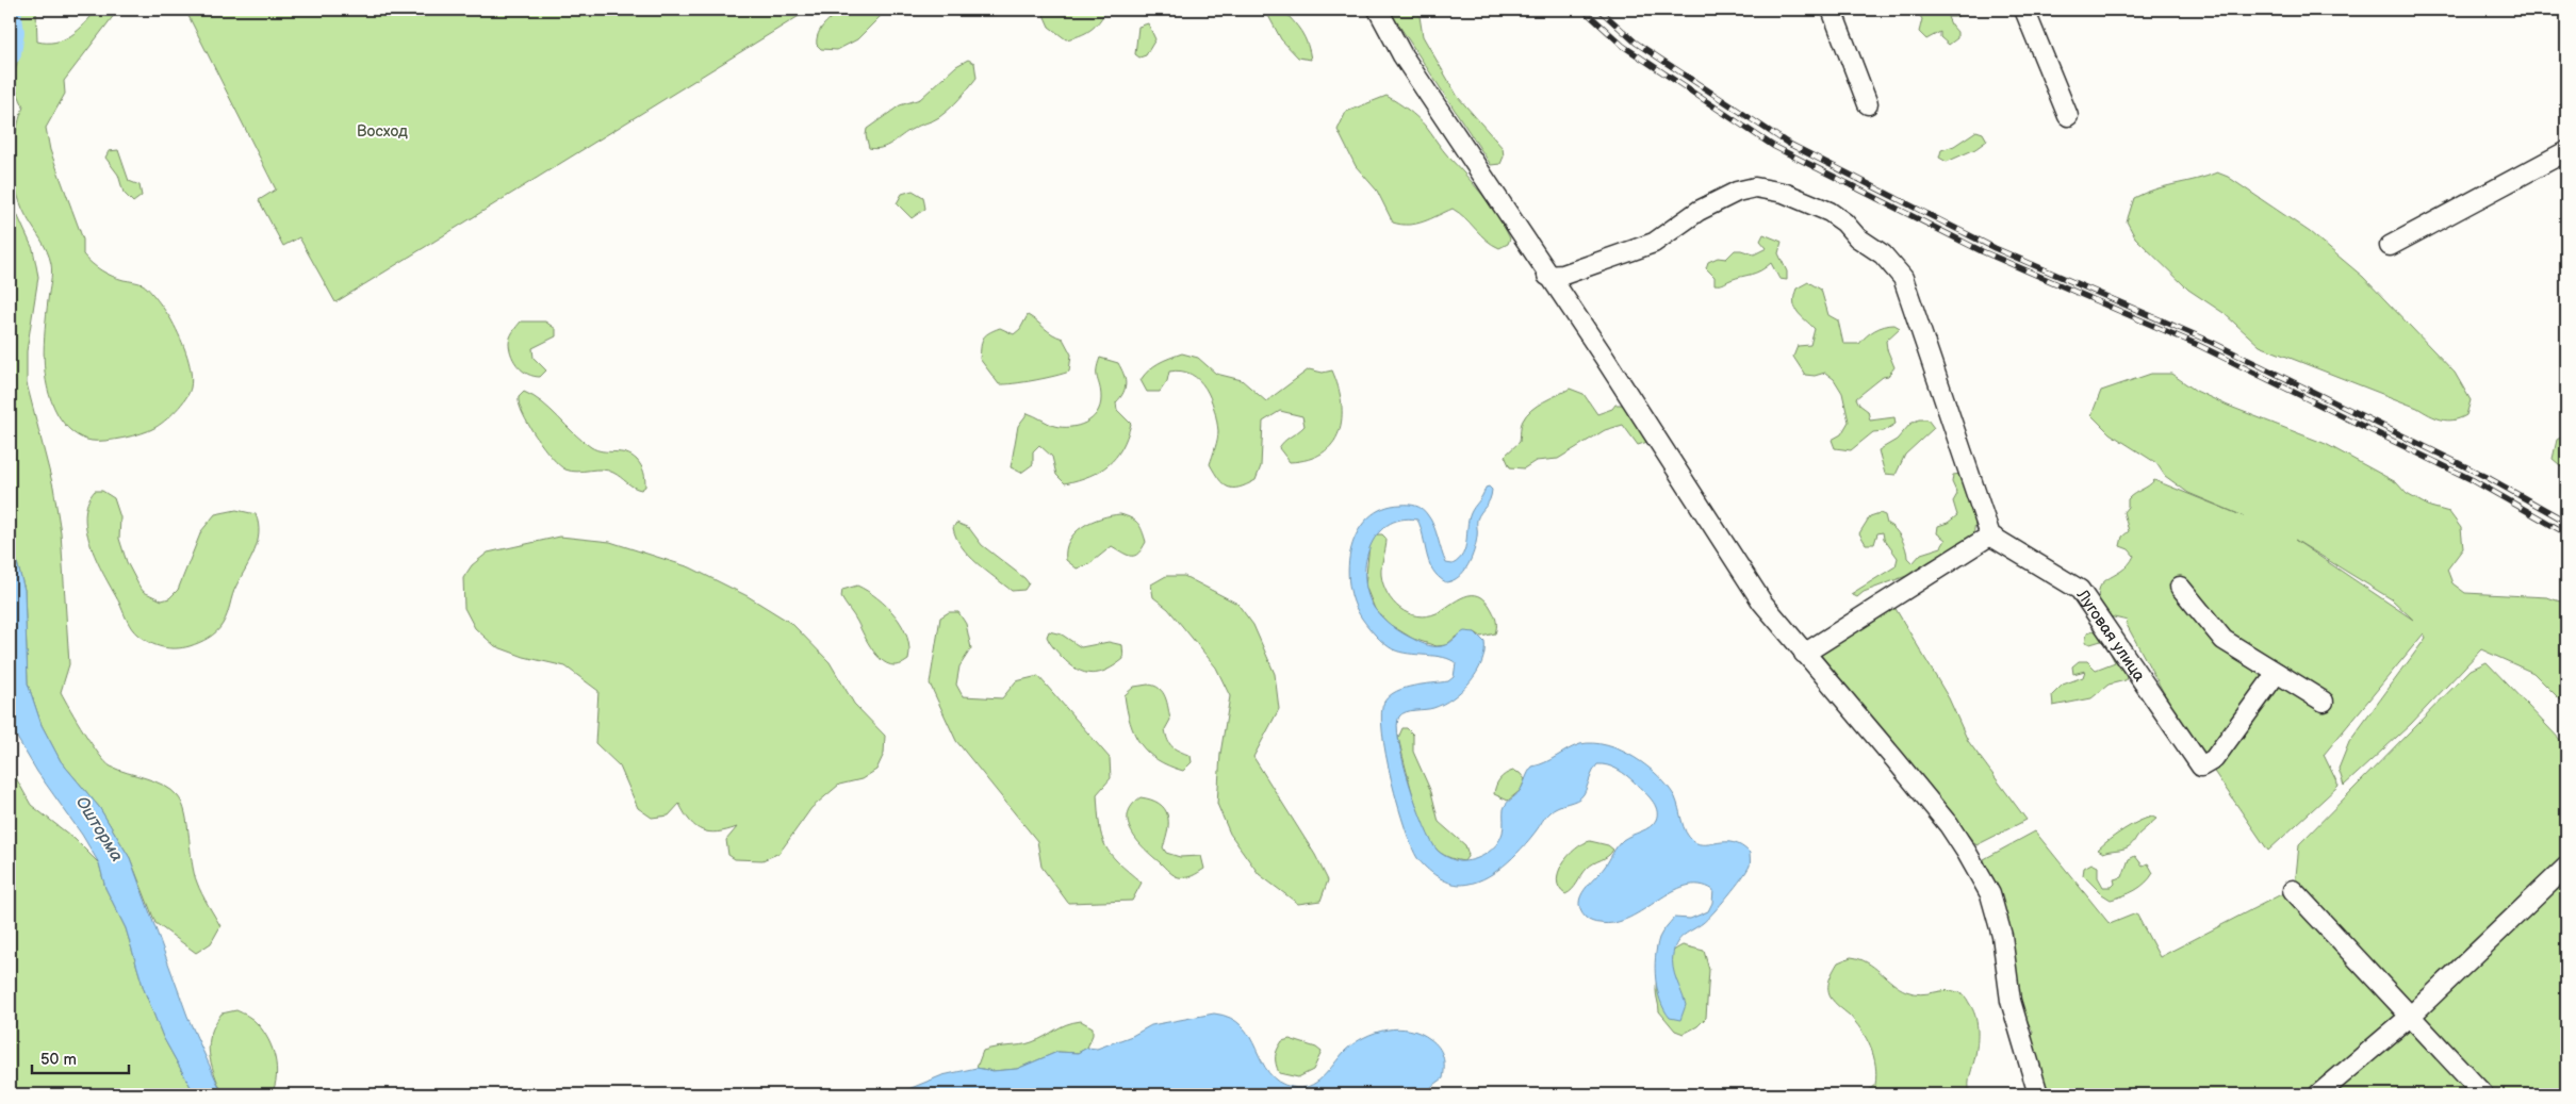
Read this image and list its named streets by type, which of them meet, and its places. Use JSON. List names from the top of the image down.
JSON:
{
  "streets": {
    "street": ["Луговая улица"]
  },
  "water": ["Ошторма"],
  "parks": ["Восход"],
  "scale_bar": "50 m"
}
